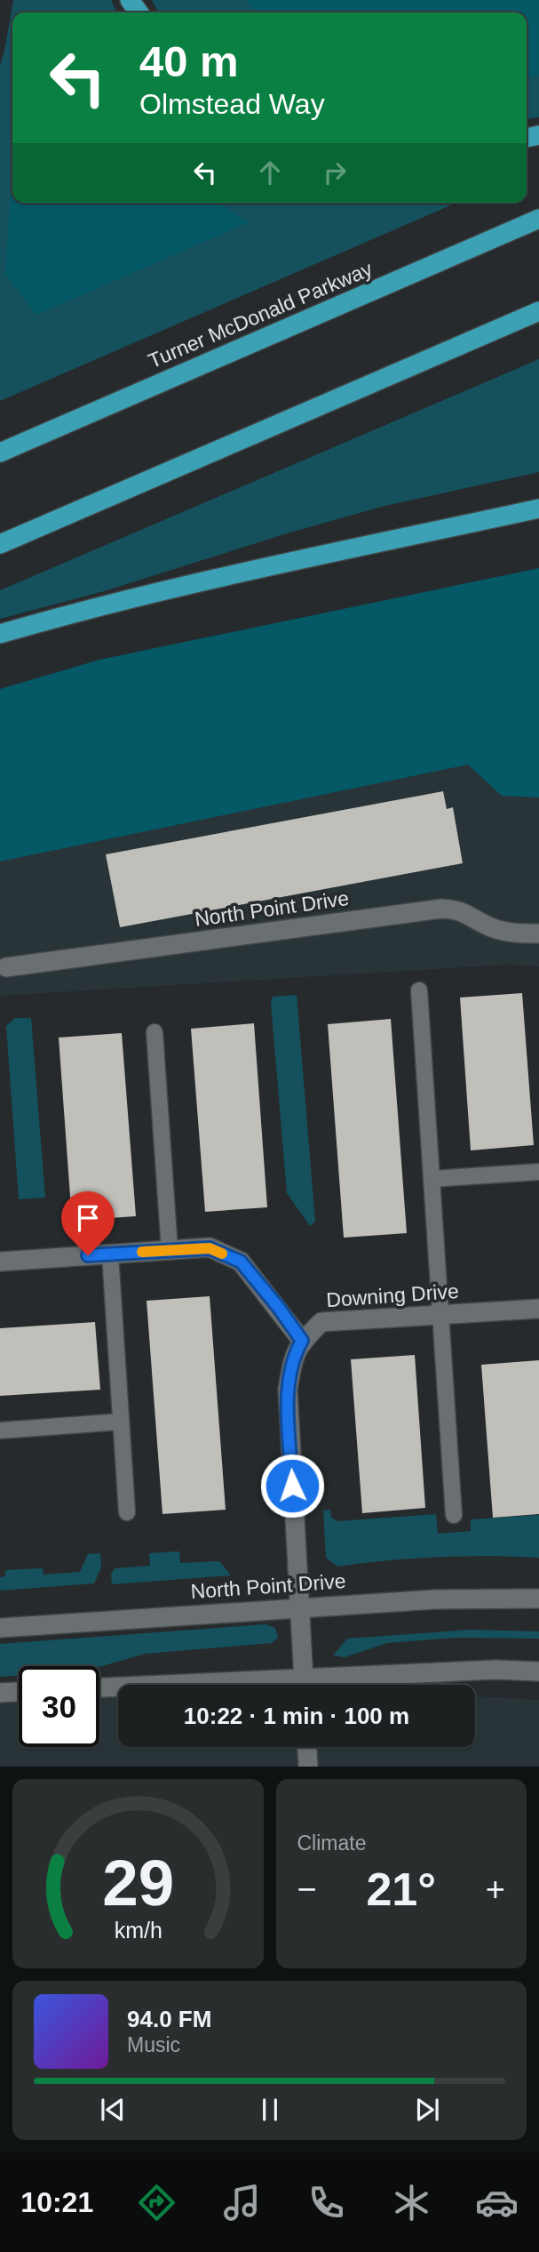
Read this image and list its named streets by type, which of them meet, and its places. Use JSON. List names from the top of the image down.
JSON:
{
  "streets": {
    "highway": ["Turner McDonald Parkway"],
    "street": ["North Point Drive", "Downing Drive"]
  },
  "page": {
    "turn": ["40 m", "Olmstead Way"],
    "limit": "30",
    "trip": "10:22 · 1 min · 100 m",
    "tile": "Climate",
    "heat": ["−", "21°", "+"],
    "song": ["94.0 FM", "Music"],
    "tabs": "10:21",
    "gauge": ["29", "km/h"]
  }
}
